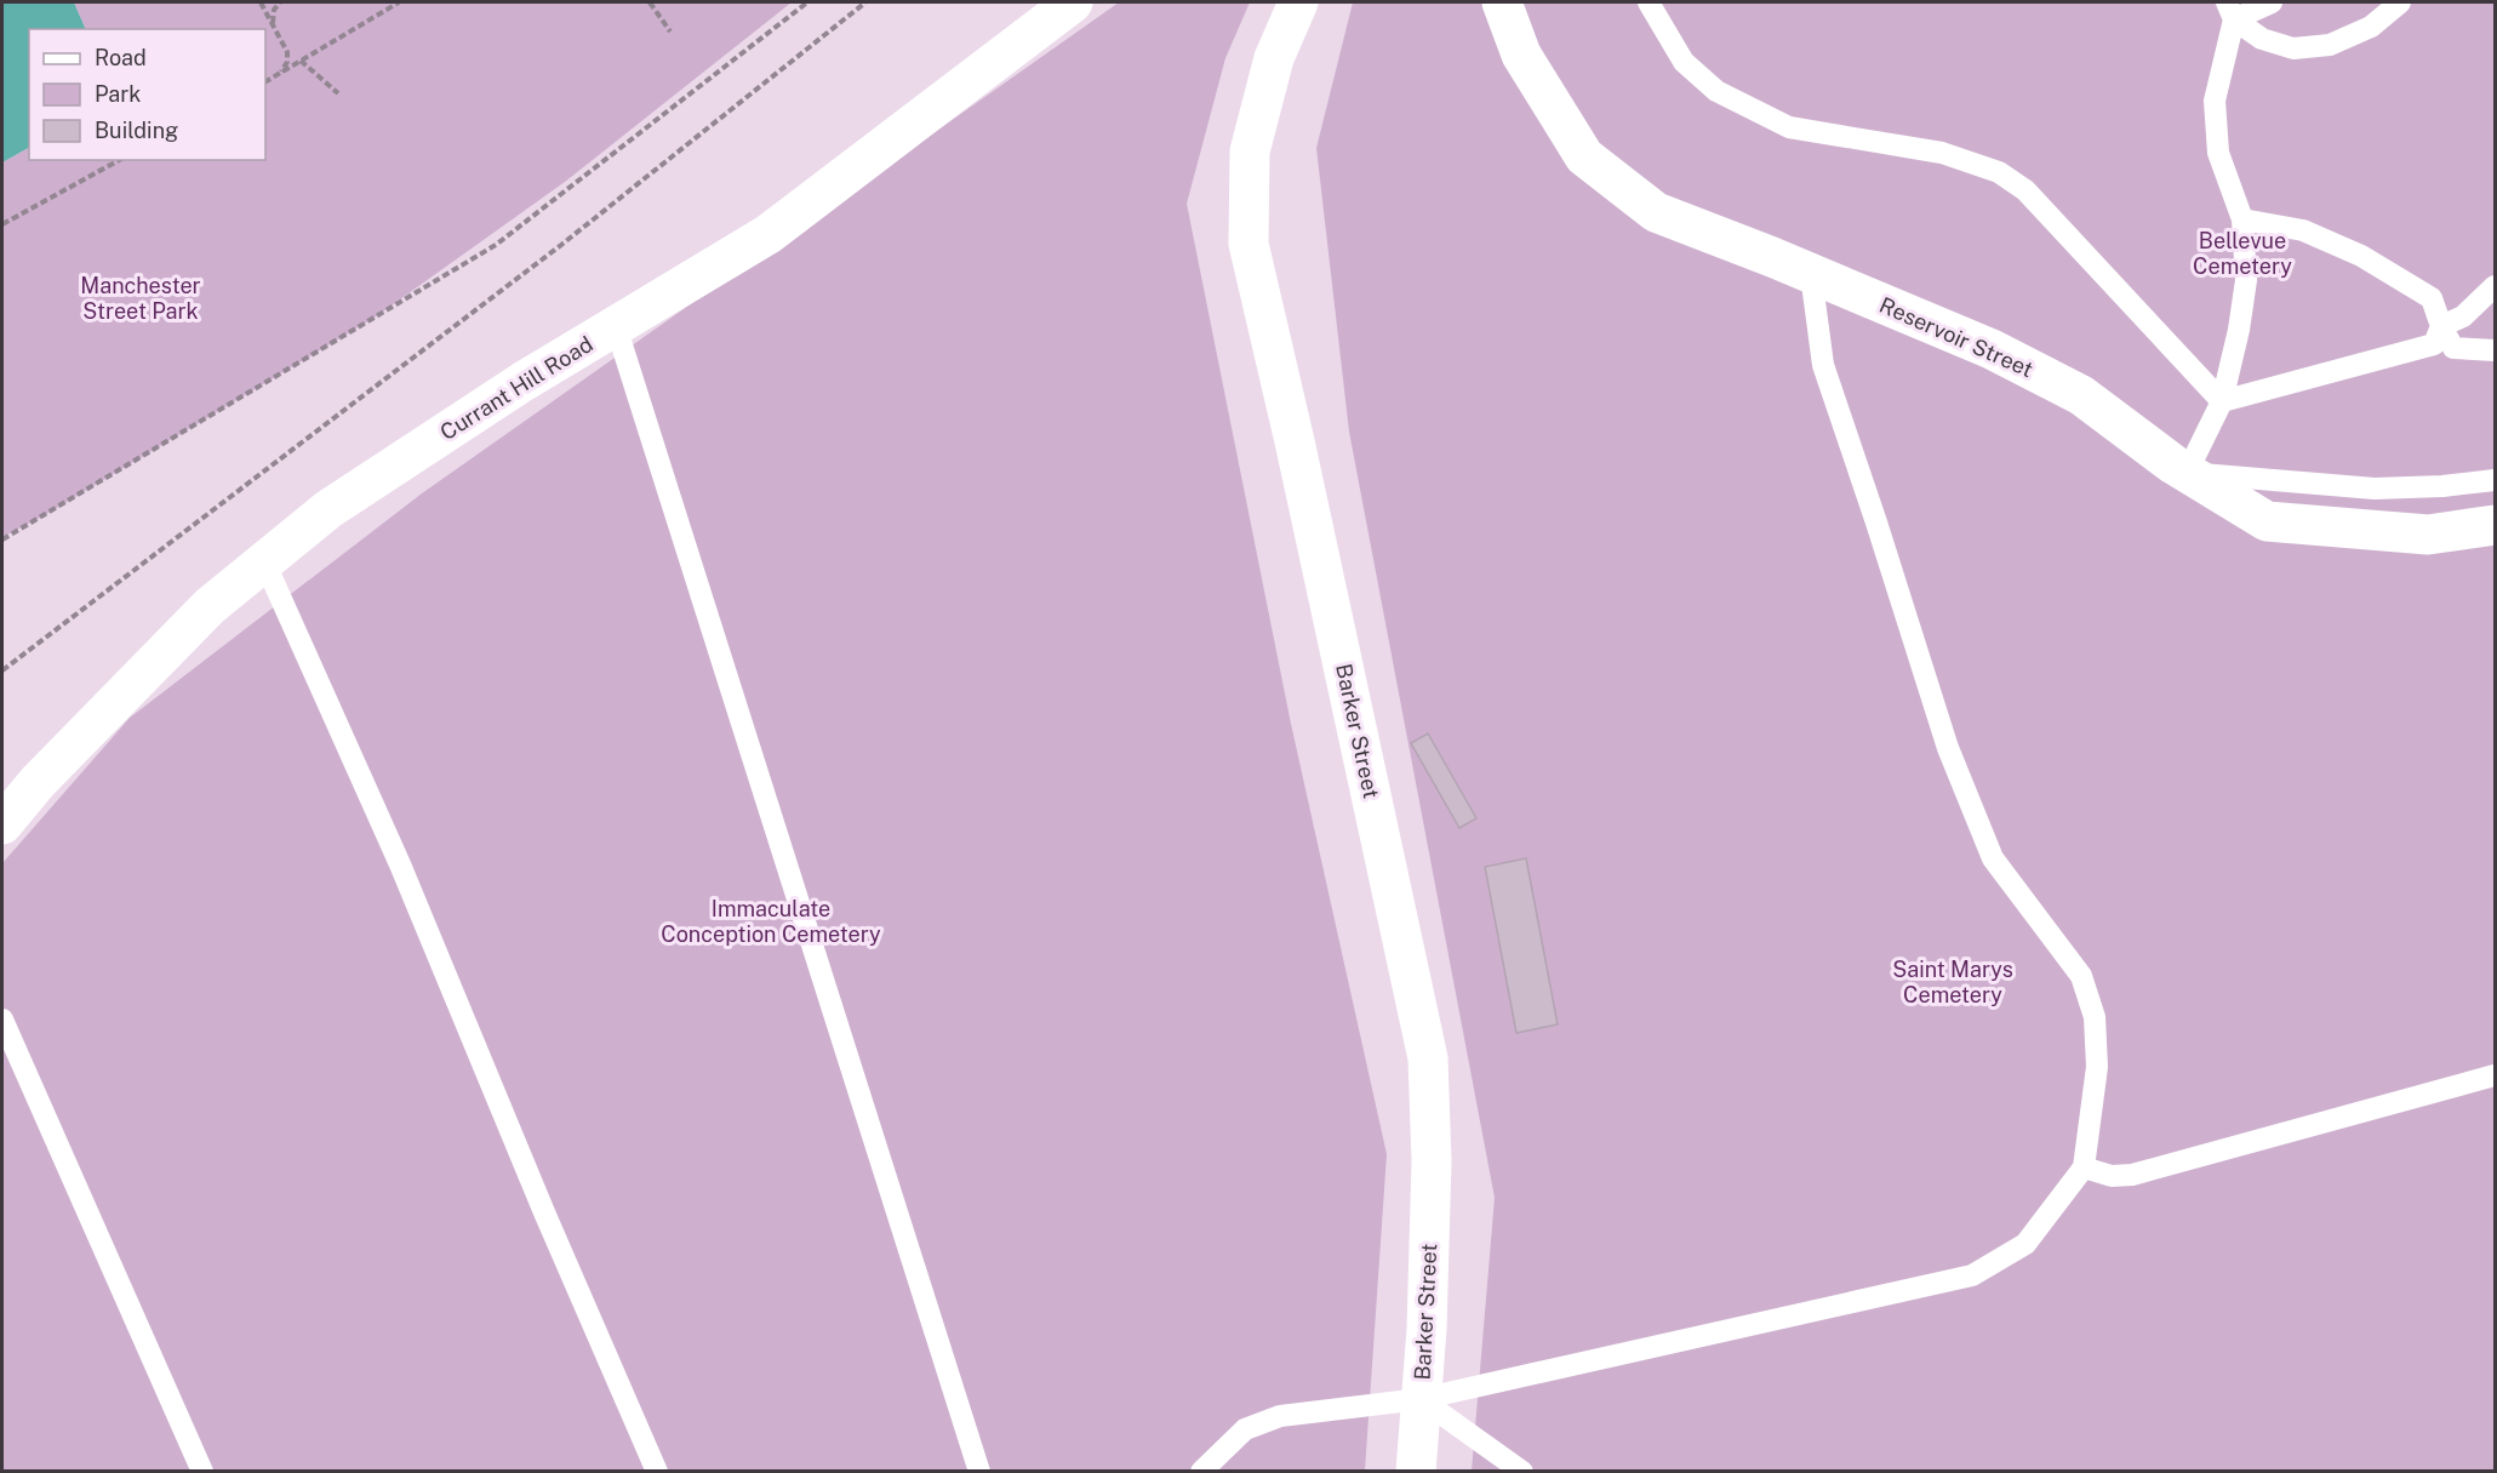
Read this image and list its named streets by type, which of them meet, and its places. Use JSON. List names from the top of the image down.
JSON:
{
  "streets": {
    "main road": ["Reservoir Street", "Currant Hill Road", "Barker Street"]
  },
  "parks": [
    "Bellevue Cemetery",
    "Manchester Street Park",
    "Immaculate Conception Cemetery",
    "Saint Marys Cemetery"
  ],
  "legend": ["Road", "Park", "Building"]
}
